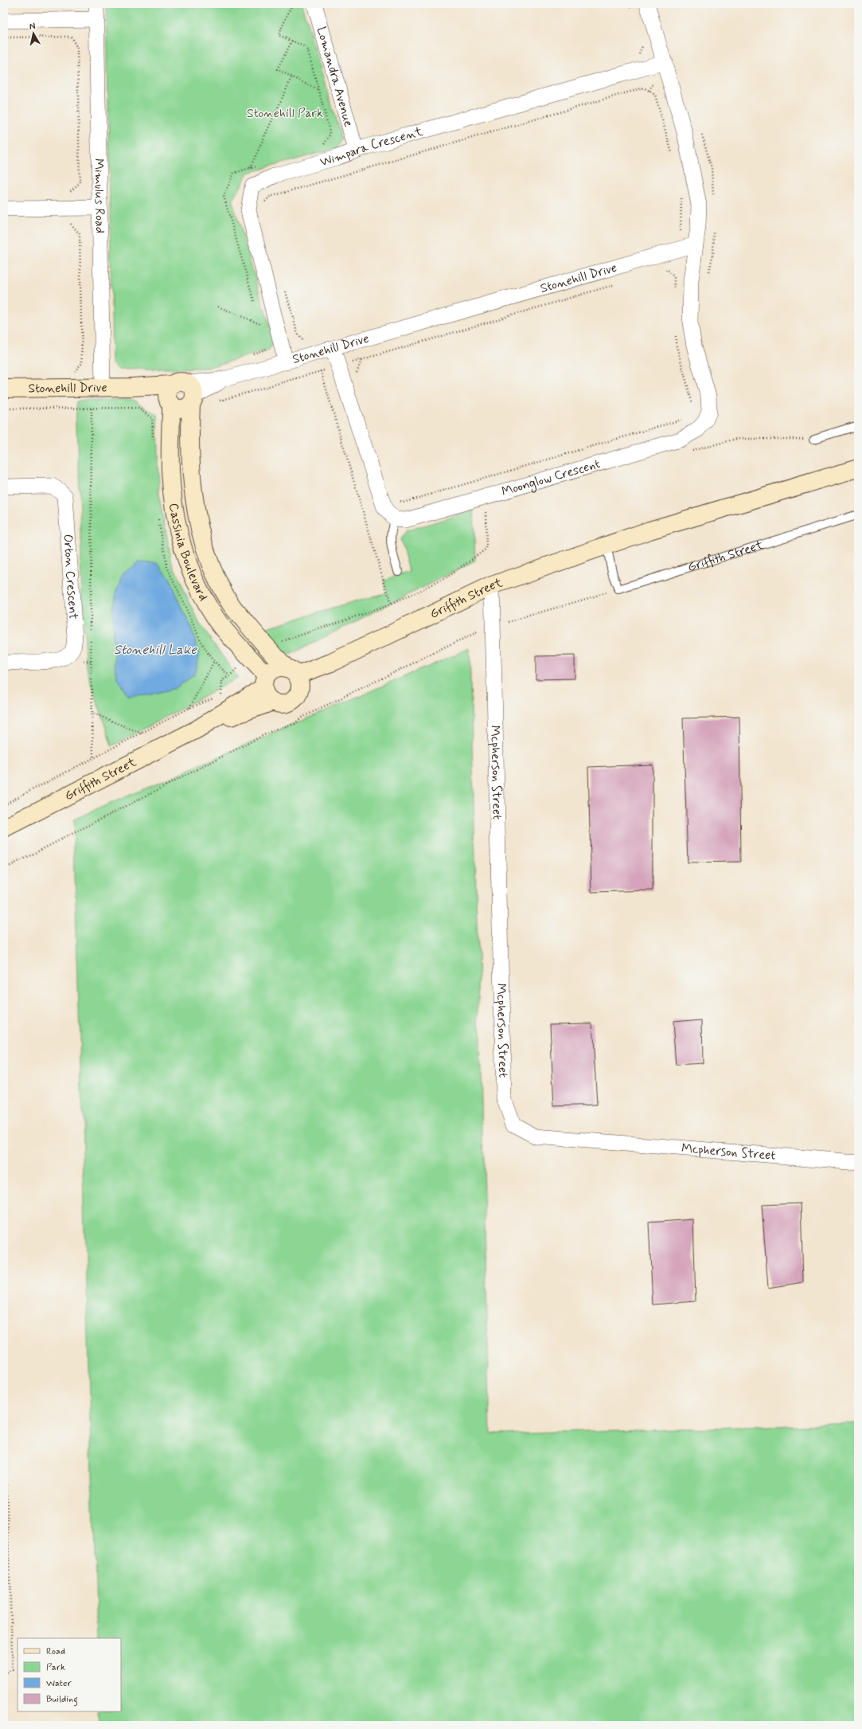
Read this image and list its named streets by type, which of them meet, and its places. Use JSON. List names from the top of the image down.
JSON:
{
  "streets": {
    "street": [
      "Lomandra Avenue",
      "Wimpara Crescent",
      "Mimulus Road",
      "Stonehill Drive",
      "Moonglow Crescent",
      "Cassinia Boulevard",
      "Griffith Street",
      "Orton Crescent",
      "Mcpherson Street"
    ]
  },
  "crossings": [
    ["Lomandra Avenue", "Wimpara Crescent"],
    ["Wimpara Crescent", "Stonehill Drive"],
    ["Mimulus Road", "Stonehill Drive"],
    ["Stonehill Drive", "Moonglow Crescent"],
    ["Stonehill Drive", "Cassinia Boulevard"],
    ["Cassinia Boulevard", "Griffith Street"],
    ["Griffith Street", "Mcpherson Street"]
  ],
  "water": ["Stonehill Lake"],
  "parks": ["Stonehill Park"],
  "legend": [
    "Road",
    "Park",
    "Water",
    "Building"
  ],
  "north": "top"
}
